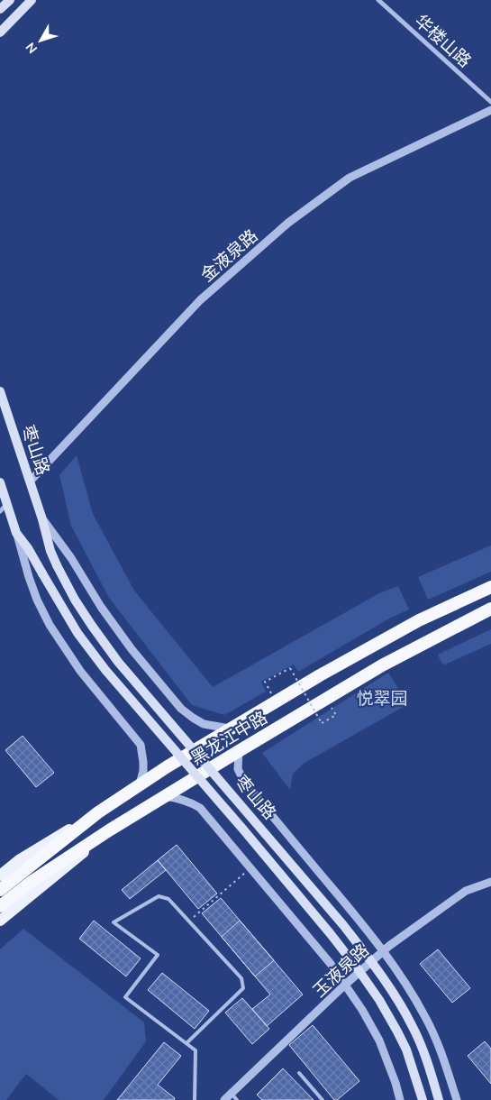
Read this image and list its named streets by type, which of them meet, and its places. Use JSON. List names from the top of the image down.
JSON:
{
  "streets": {
    "highway": ["黑龙江中路"],
    "main road": ["枣山路"],
    "street": ["华楼山路", "金液泉路", "玉液泉路"]
  },
  "crossings": [
    ["金液泉路", "枣山路"],
    ["枣山路", "黑龙江中路"],
    ["枣山路", "玉液泉路"]
  ],
  "parks": ["悦翠园"],
  "north": "bottom left"
}
